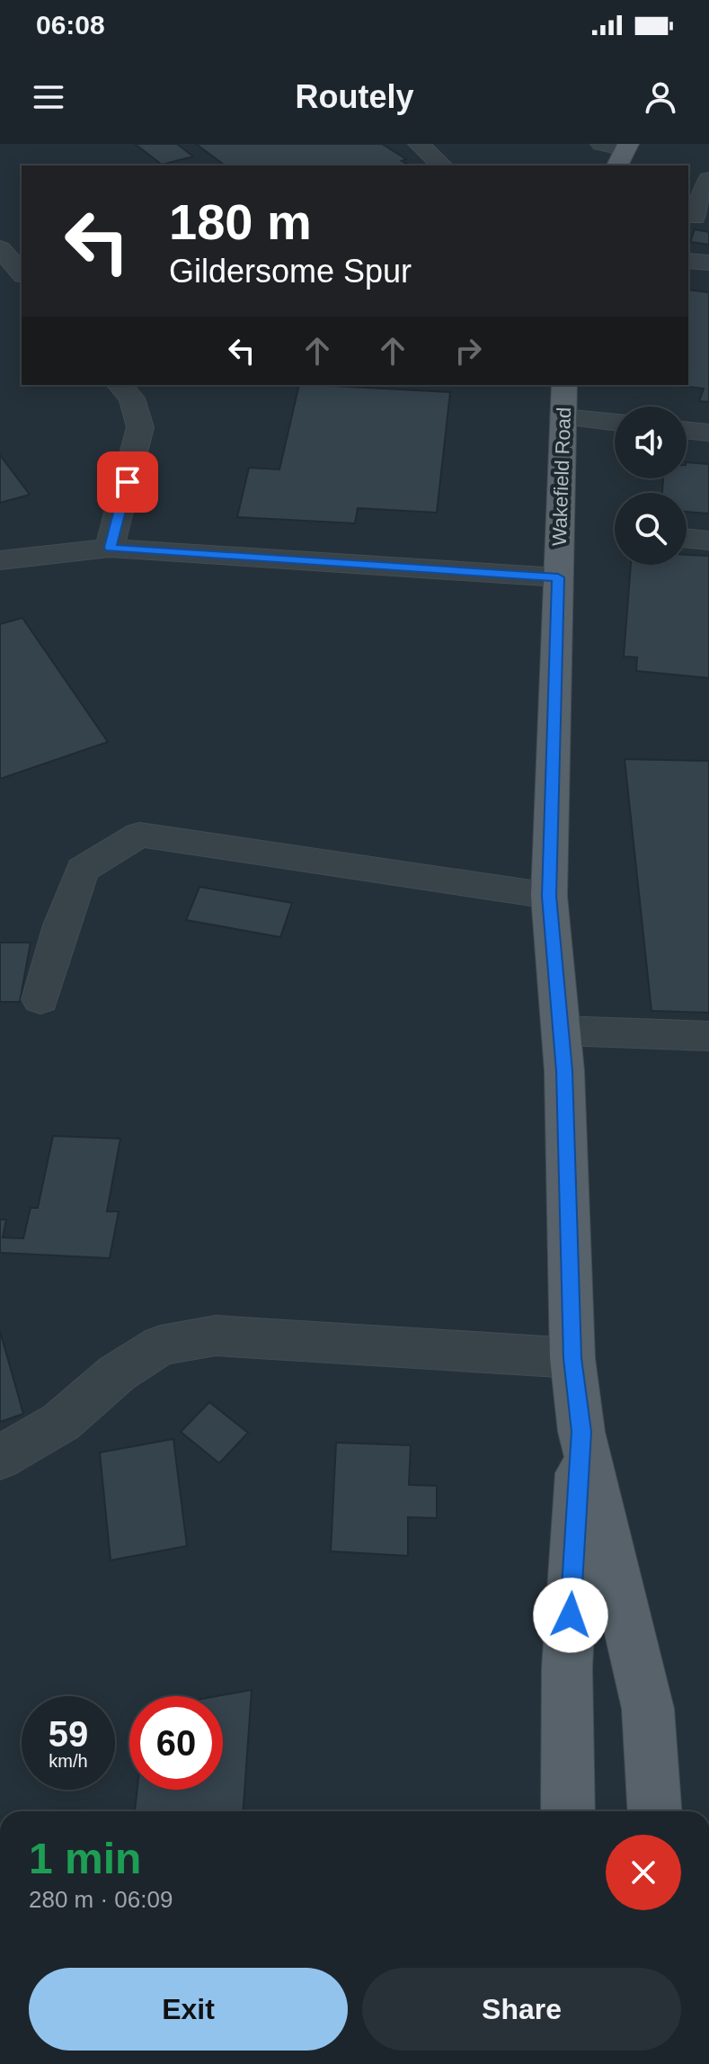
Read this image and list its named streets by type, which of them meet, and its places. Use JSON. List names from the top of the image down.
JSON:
{
  "streets": {
    "main road": ["Wakefield Road"]
  },
  "page": {
    "status": "06:08",
    "header": "Routely",
    "turn": ["180 m", "Gildersome Spur"],
    "speed": "59 km/h",
    "limit": "60",
    "heading": ["1 min", "280 m · 06:09"],
    "buttons": ["Exit", "Share"]
  }
}
